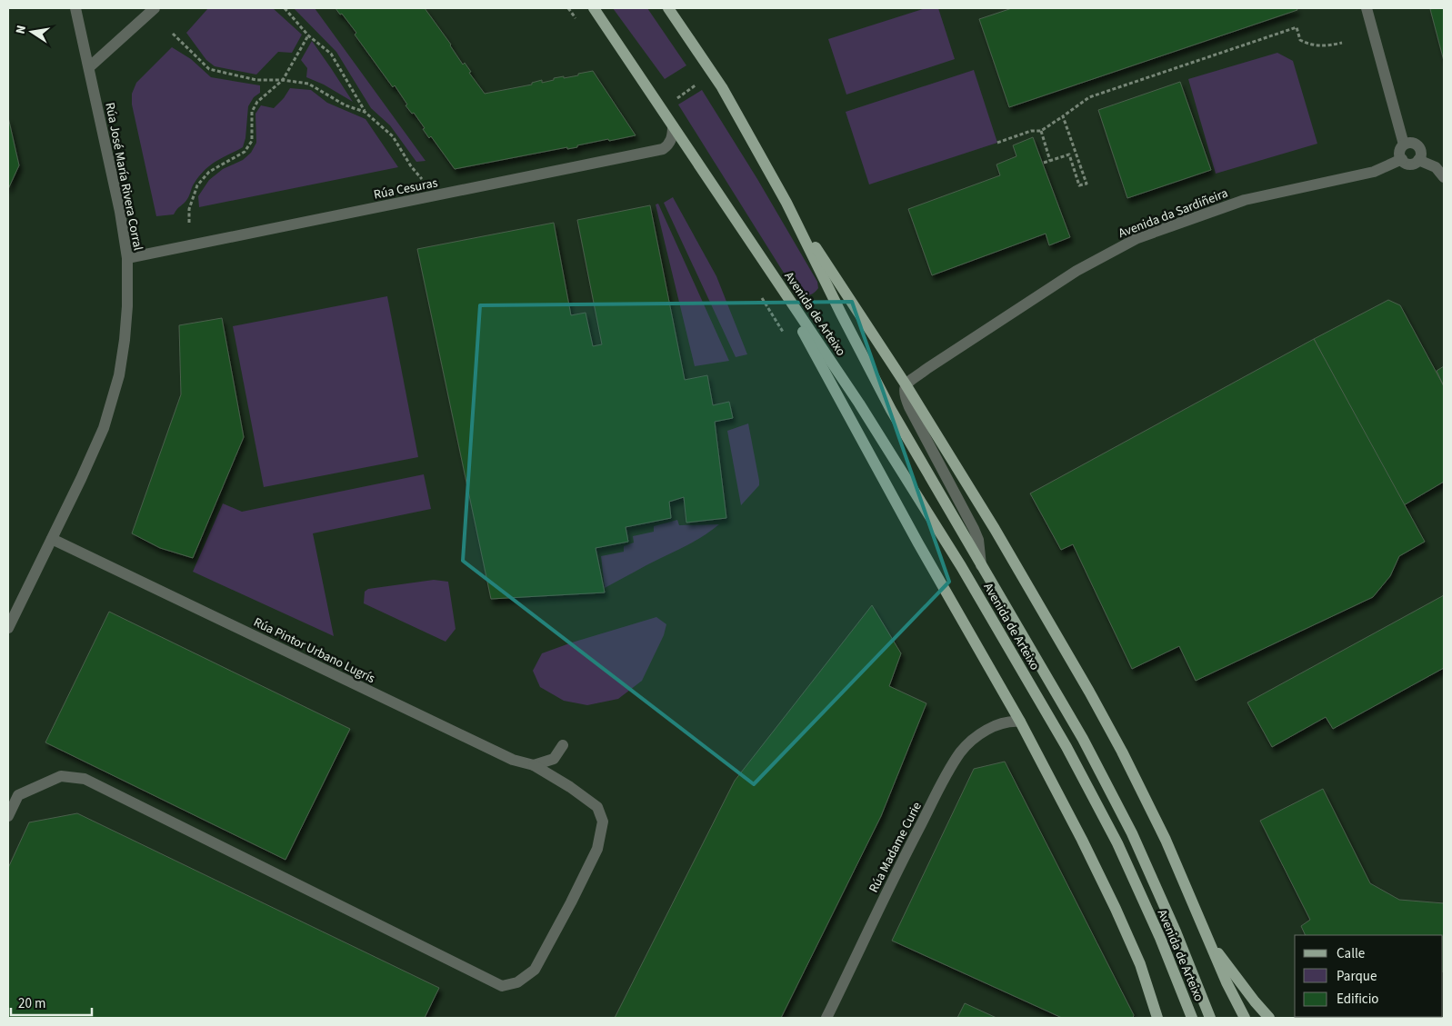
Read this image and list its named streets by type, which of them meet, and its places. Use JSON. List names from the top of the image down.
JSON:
{
  "streets": {
    "main road": ["Avenida de Arteixo"],
    "street": [
      "Rúa José María Rivera Corral",
      "Rúa Cesuras",
      "Avenida da Sardiñeira",
      "Rúa Pintor Urbano Lugrís",
      "Rúa Madame Curie"
    ]
  },
  "crossings": [
    ["Rúa José María Rivera Corral", "Rúa Cesuras"],
    ["Rúa José María Rivera Corral", "Rúa Pintor Urbano Lugrís"],
    ["Rúa Cesuras", "Avenida de Arteixo"],
    ["Avenida da Sardiñeira", "Avenida de Arteixo"],
    ["Avenida de Arteixo", "Rúa Madame Curie"]
  ],
  "legend": ["Calle", "Parque", "Edificio"],
  "scale_bar": "20 m",
  "north": "left"
}
